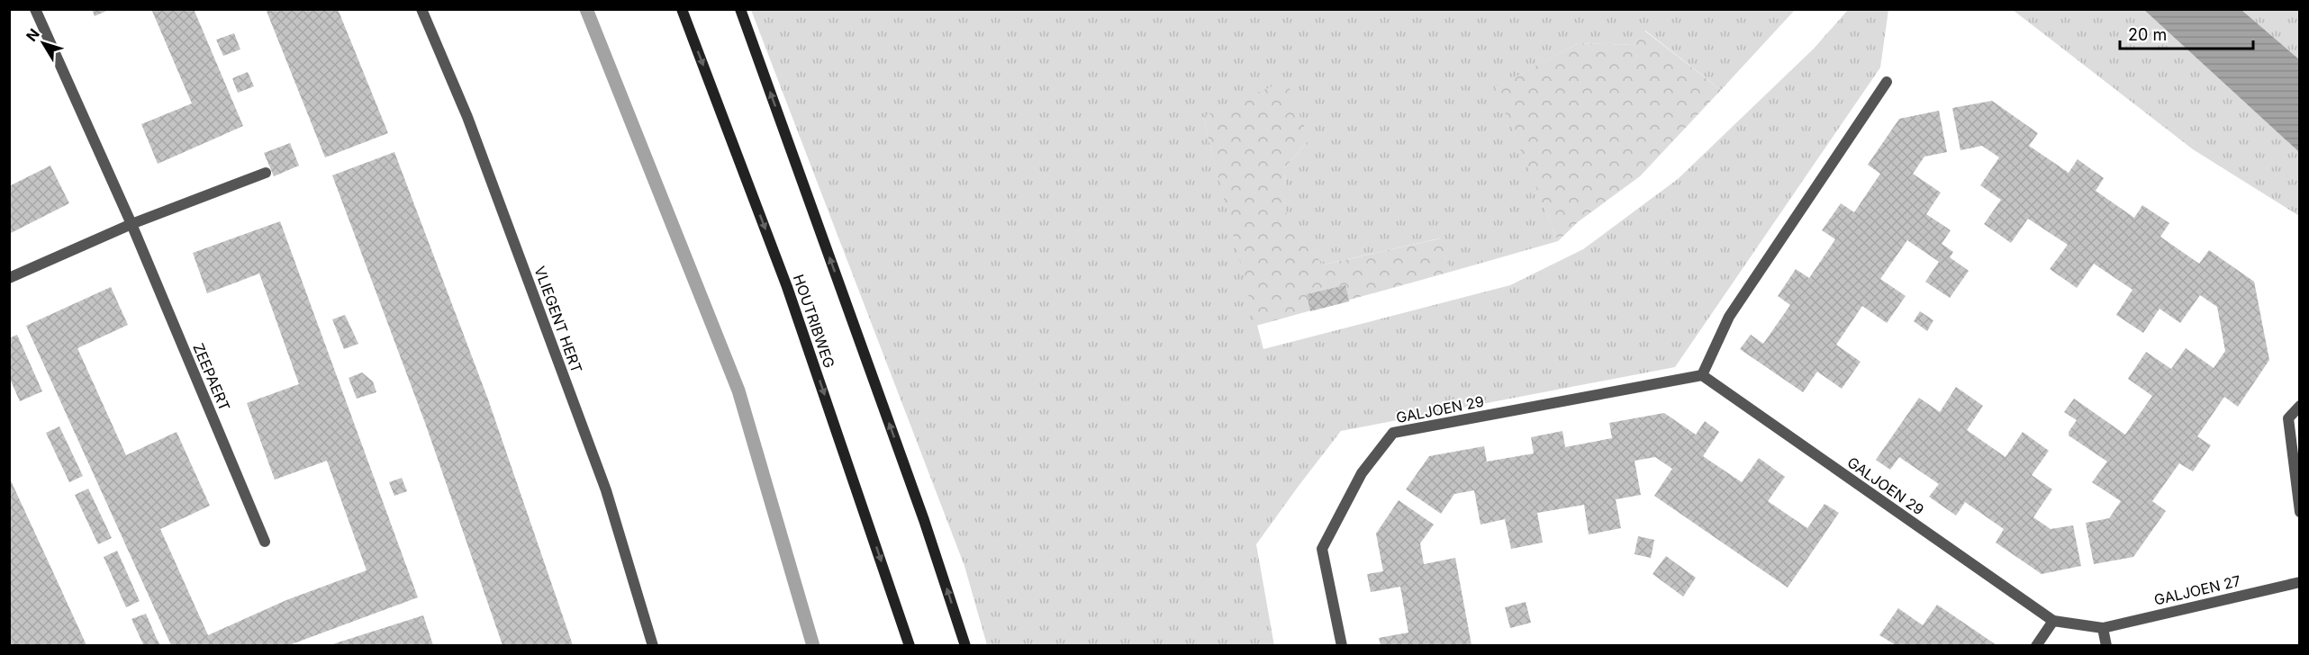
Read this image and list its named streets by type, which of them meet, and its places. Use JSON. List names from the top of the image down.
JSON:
{
  "streets": {
    "main road": ["HOUTRIBWEG"],
    "street": [
      "VLIEGENT HERT",
      "ZEEPAERT",
      "GALJOEN 29",
      "GALJOEN 27"
    ]
  },
  "crossings": [
    ["GALJOEN 29", "GALJOEN 27"]
  ],
  "scale_bar": "20 m",
  "north": "top left"
}
